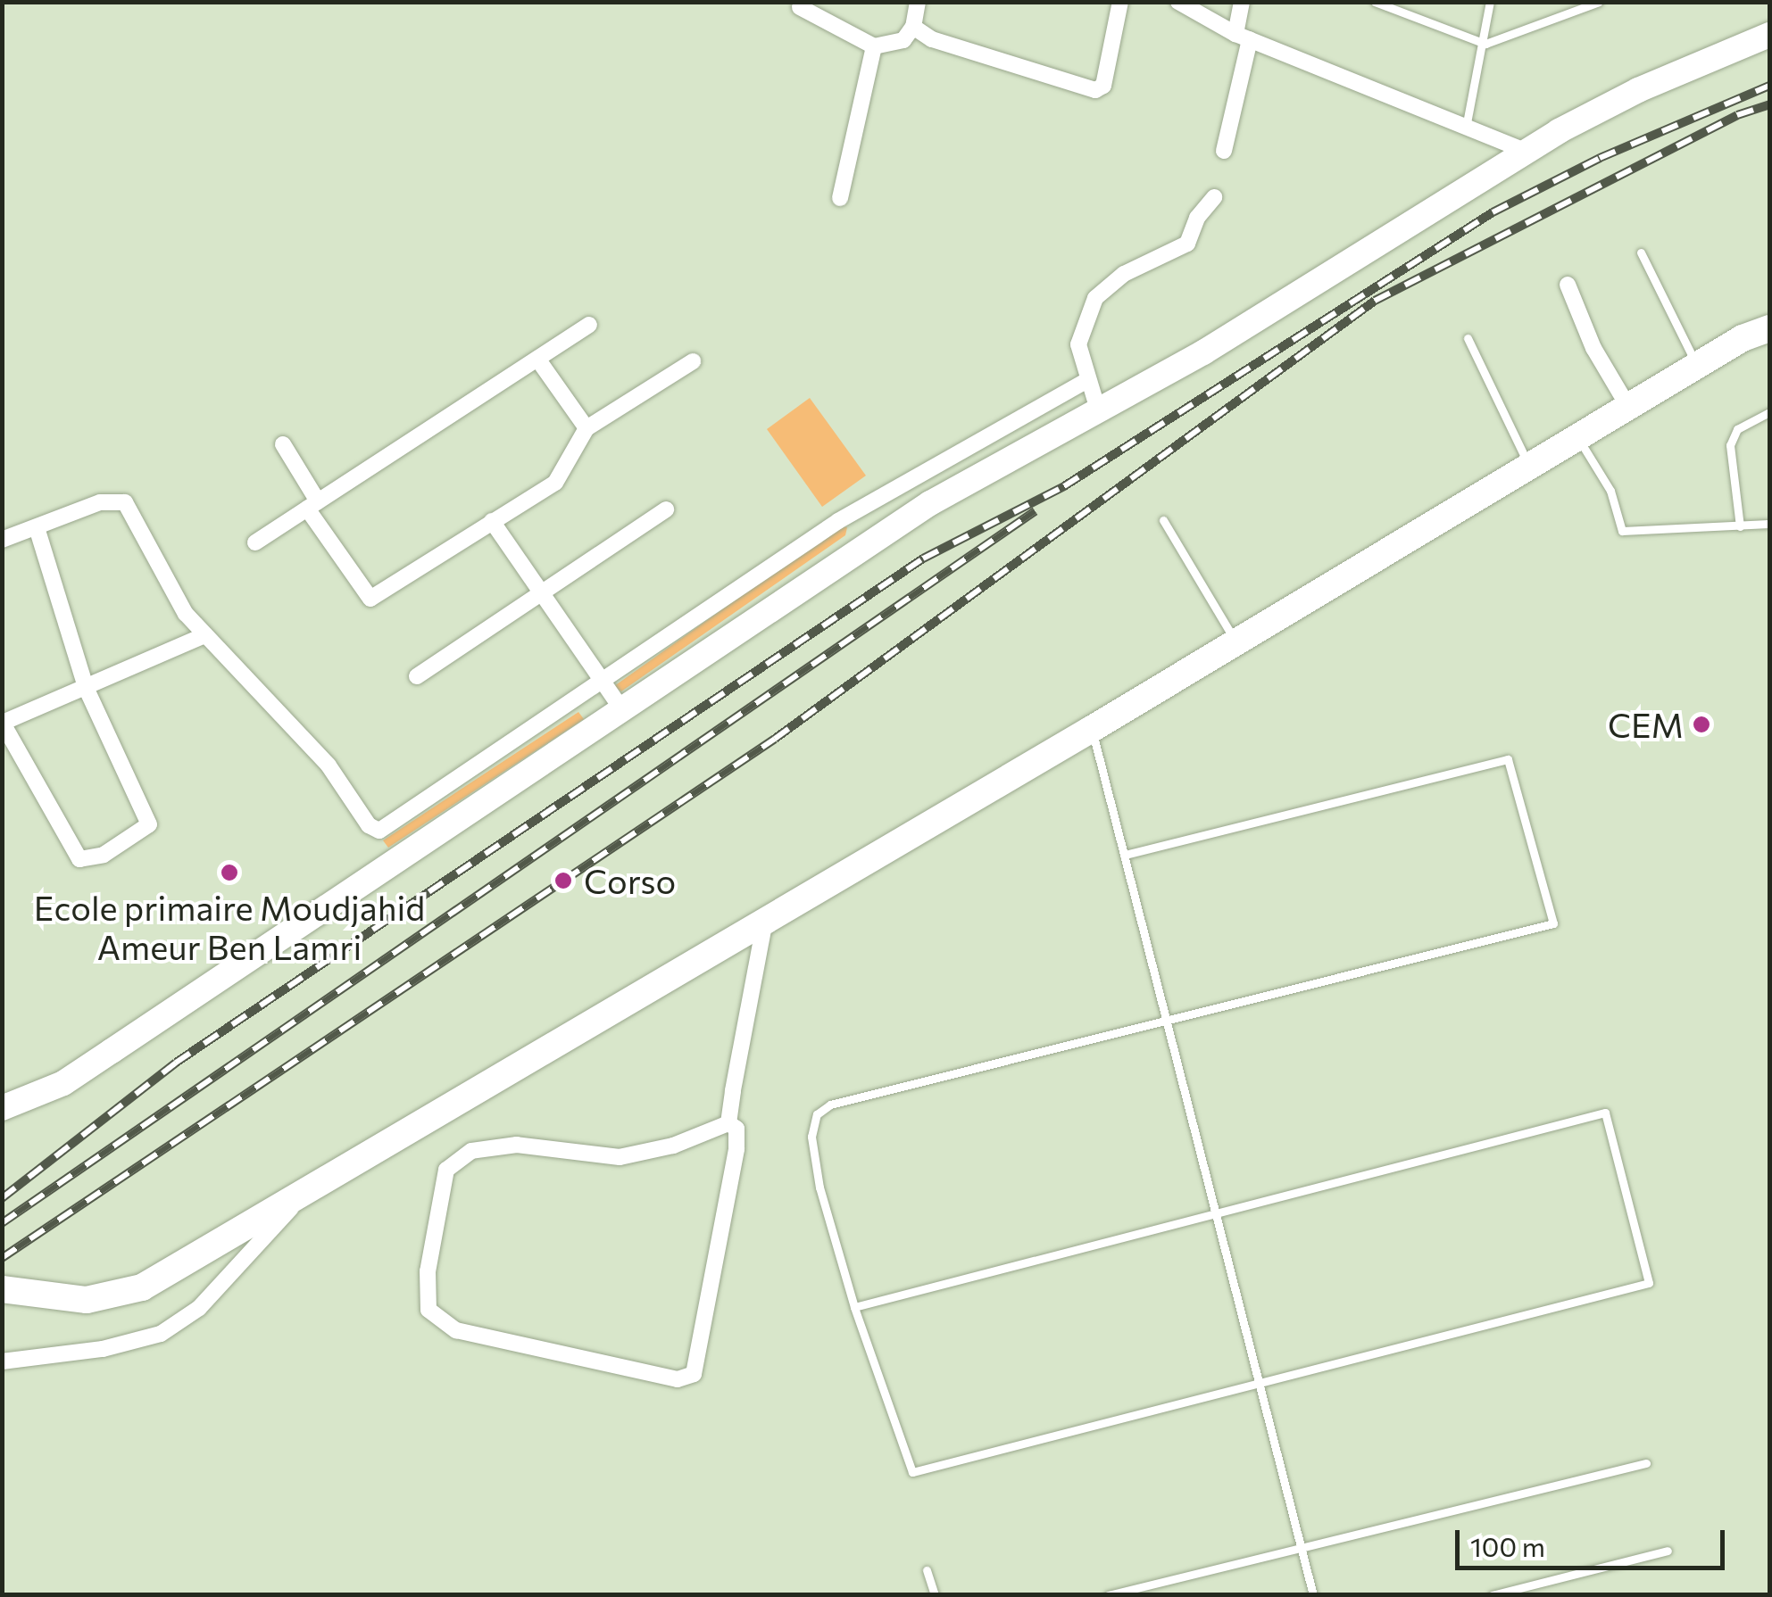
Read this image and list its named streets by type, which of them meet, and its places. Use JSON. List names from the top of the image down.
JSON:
{
  "places": ["CEM", "Ecole primaire Moudjahid Ameur Ben Lamri", "Corso"],
  "scale_bar": "100 m"
}
